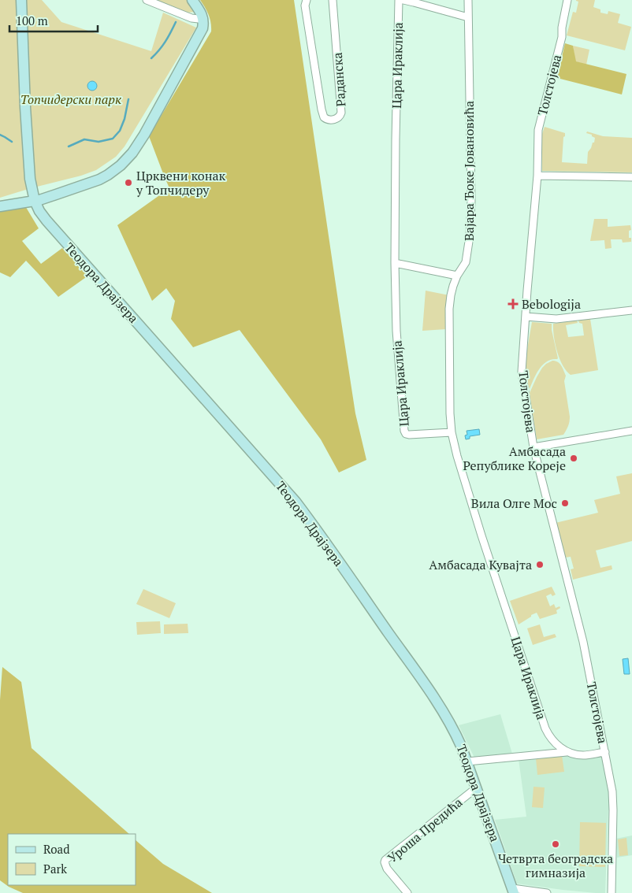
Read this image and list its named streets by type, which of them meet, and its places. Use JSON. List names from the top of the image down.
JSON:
{
  "streets": {
    "main road": ["Теодора Драјзера"],
    "street": [
      "Цара Ираклија",
      "Раданска",
      "Толстојева",
      "Вајара Ђоке Јовановића",
      "Уроша Предића"
    ]
  },
  "crossings": [
    ["Цара Ираклија", "Вајара Ђоке Јовановића"],
    ["Теодора Драјзера", "Уроша Предића"]
  ],
  "parks": ["Топчидерски парк"],
  "places": {
    "other": [
      "Црквени конак у Топчидеру",
      "Амбасада Републике Кореје",
      "Вила Олге Мос",
      "Амбасада Кувајта",
      "Четврта београдска гимназија"
    ],
    "health": ["Bebologija"]
  },
  "legend": ["Road", "Park"],
  "scale_bar": "100 m"
}
